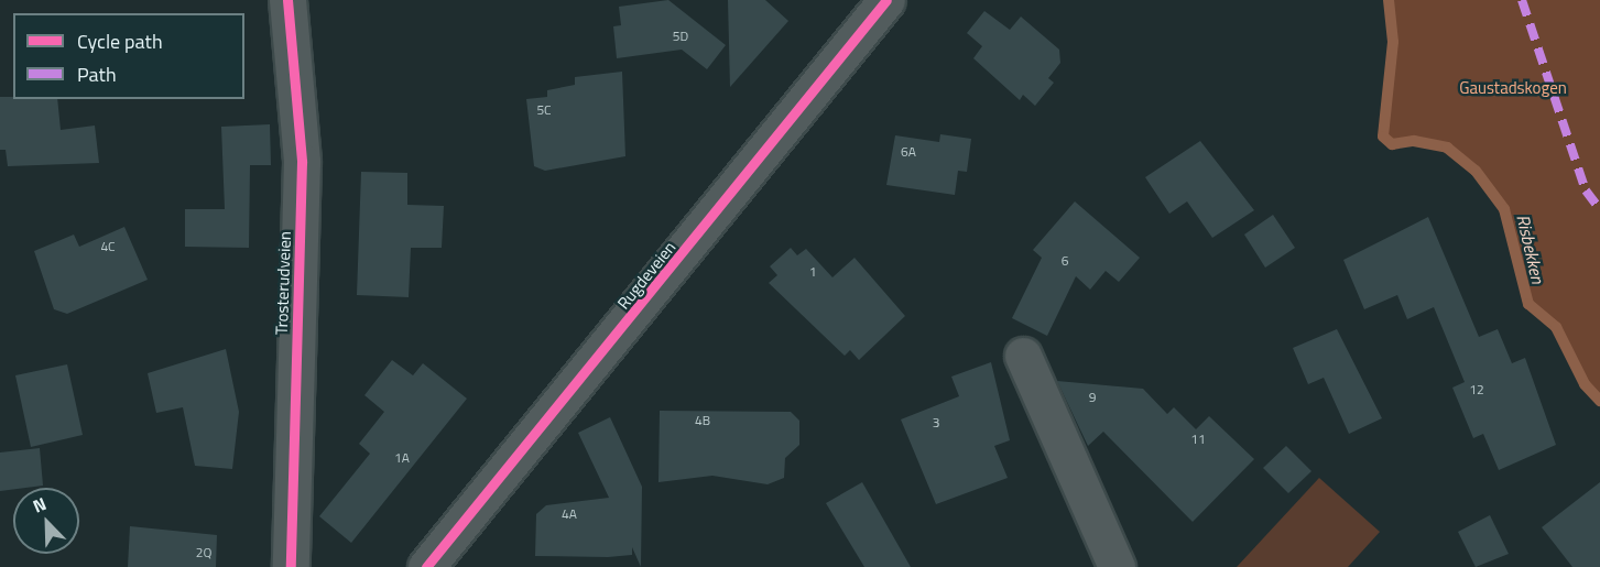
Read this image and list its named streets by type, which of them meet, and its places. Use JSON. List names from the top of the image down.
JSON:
{
  "streets": {
    "street": ["Rugdeveien", "Trosterudveien"]
  },
  "water": ["Risbekken"],
  "parks": ["Gaustadskogen"],
  "house_numbers": [
    "5D",
    "5C",
    "6A",
    "4C",
    "6",
    "1",
    "12",
    "9",
    "4B",
    "3",
    "11",
    "1A",
    "4A",
    "2Q"
  ],
  "legend": ["Cycle path", "Path"],
  "north": "top left"
}
